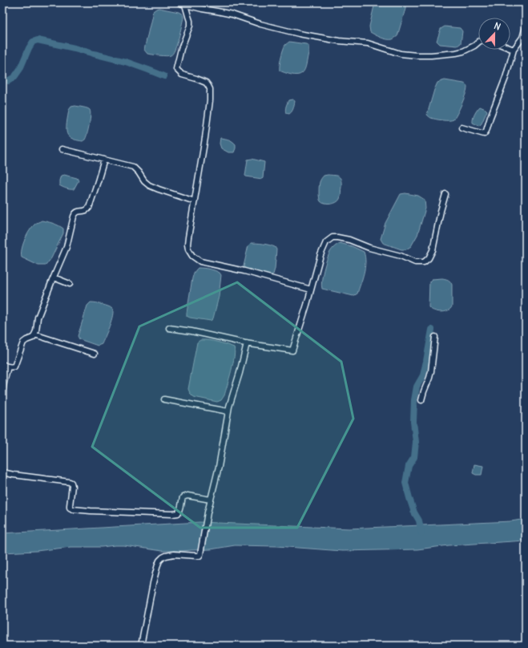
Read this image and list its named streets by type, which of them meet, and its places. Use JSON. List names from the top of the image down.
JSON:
{
  "north": "top"
}
